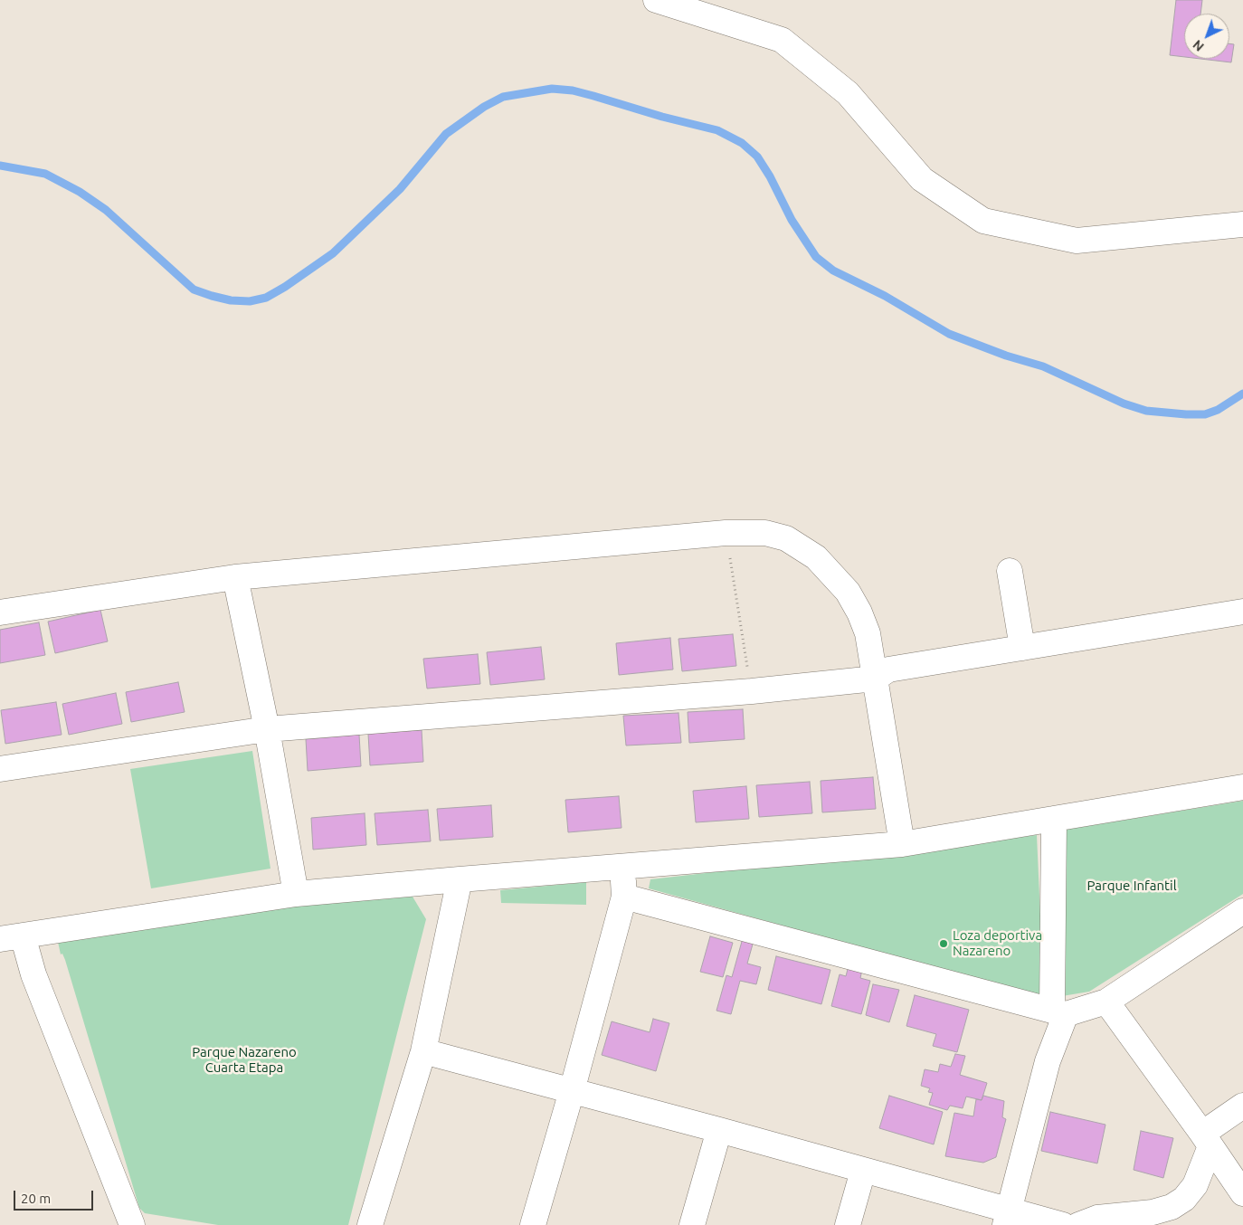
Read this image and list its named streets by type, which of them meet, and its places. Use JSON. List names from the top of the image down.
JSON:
{
  "parks": ["Parque Infantil", "Parque Nazareno Cuarta Etapa"],
  "places": ["Loza deportiva Nazareno"],
  "scale_bar": "20 m",
  "north": "bottom left"
}
